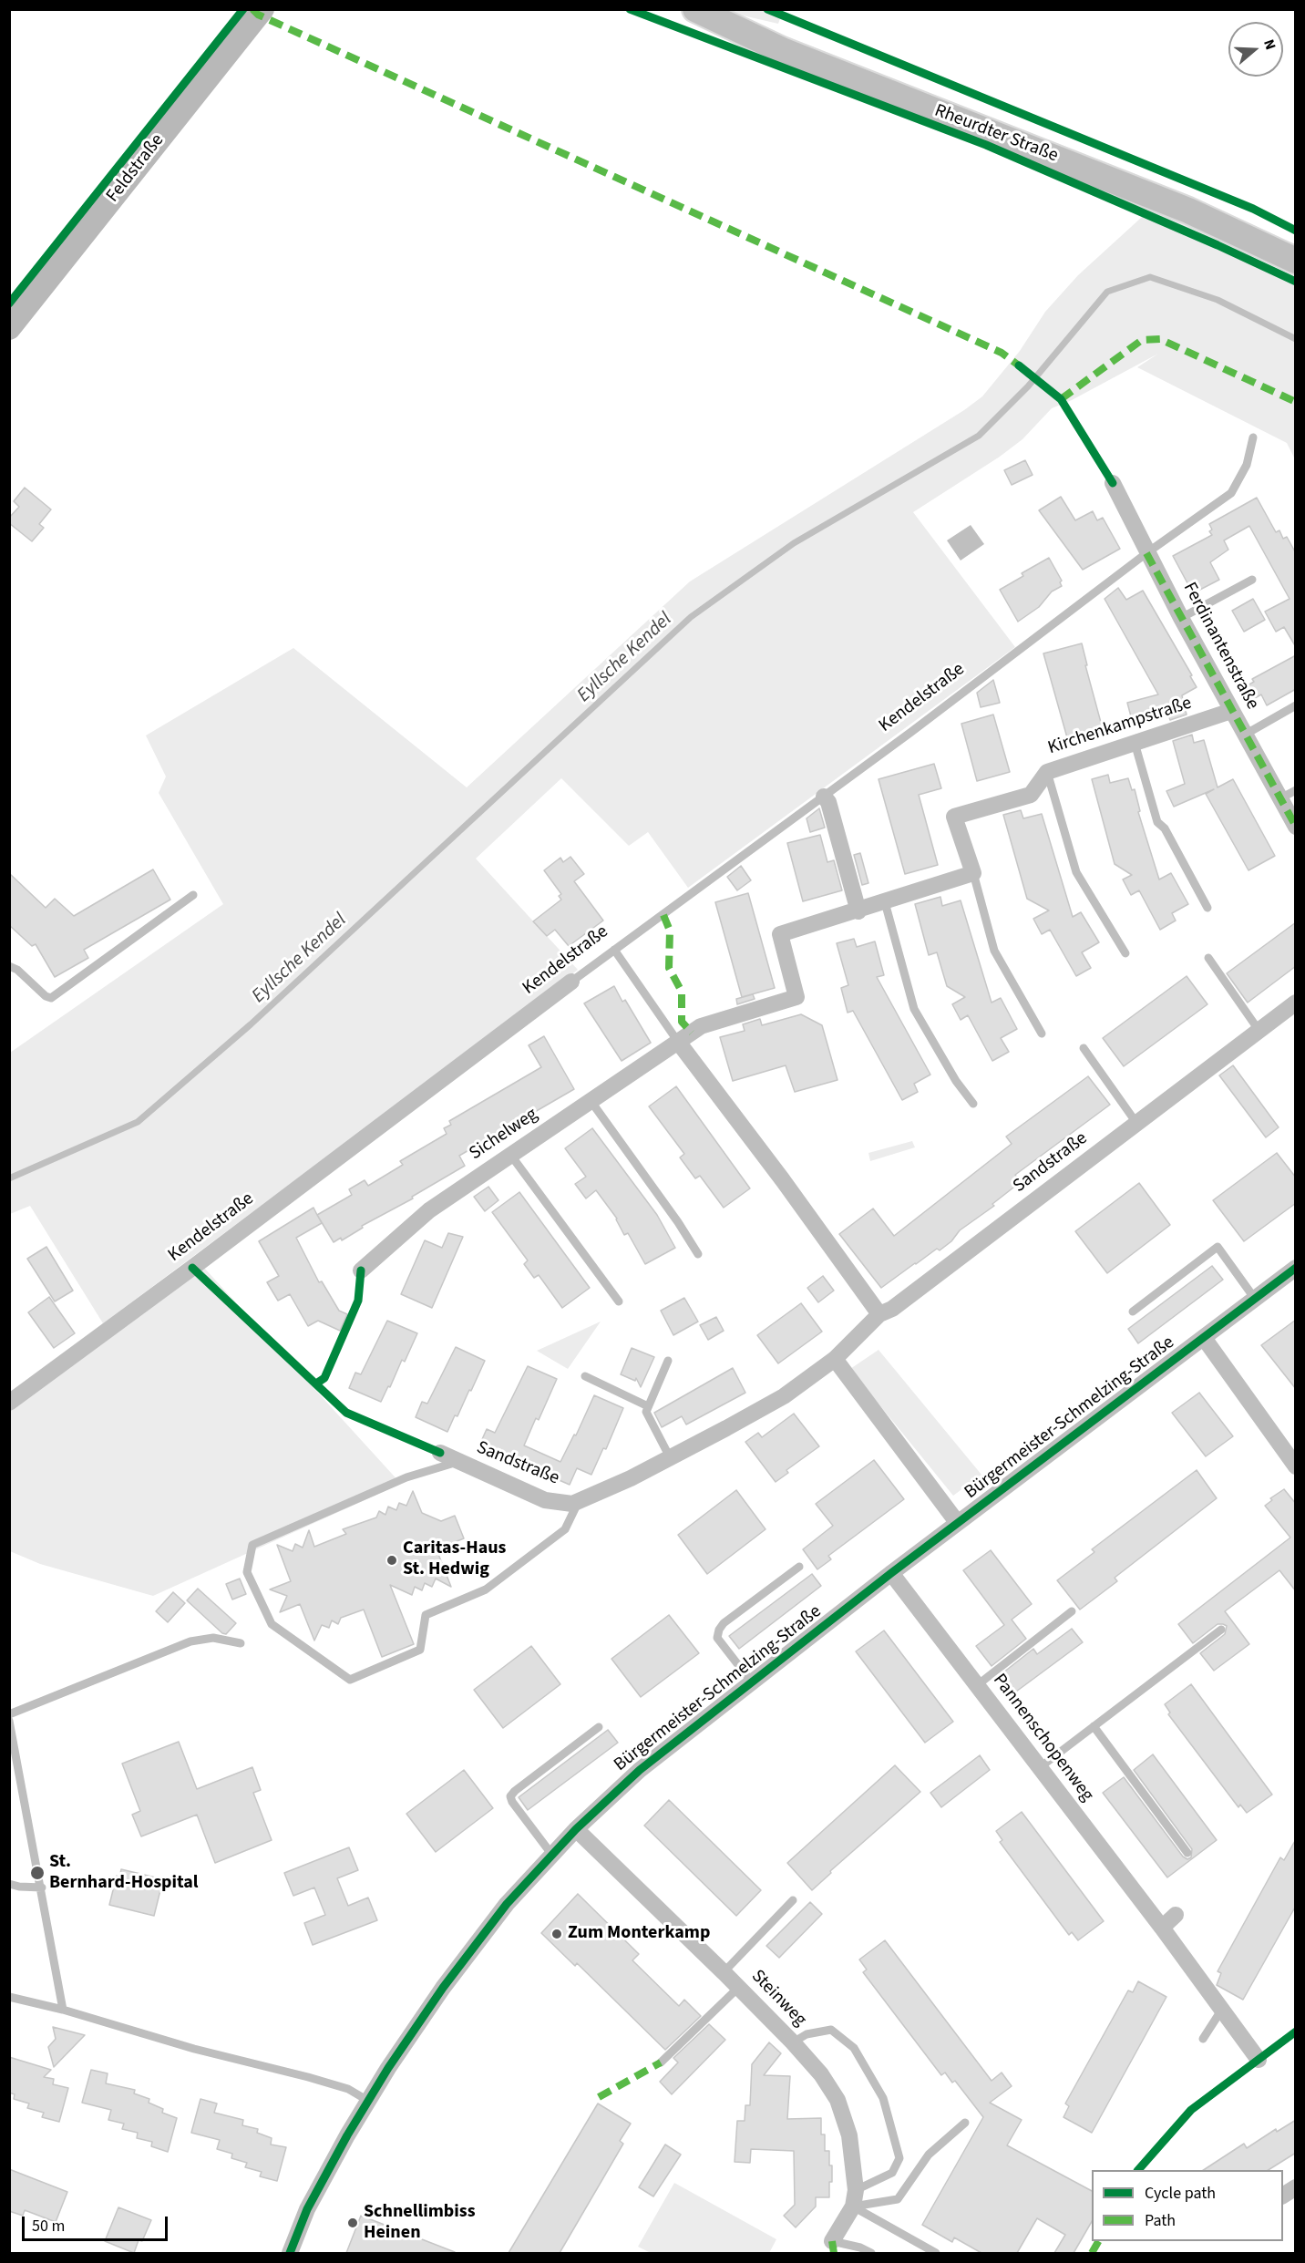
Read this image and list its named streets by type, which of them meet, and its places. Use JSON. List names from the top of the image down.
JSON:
{
  "streets": {
    "main road": ["Rheurdter Straße"],
    "street": [
      "Feldstraße",
      "Ferdinantenstraße",
      "Kendelstraße",
      "Kirchenkampstraße",
      "Sichelweg",
      "Sandstraße",
      "Bürgermeister-Schmelzing-Straße",
      "Pannenschopenweg",
      "Steinweg"
    ]
  },
  "crossings": [
    ["Ferdinantenstraße", "Kendelstraße"],
    ["Ferdinantenstraße", "Kirchenkampstraße"],
    ["Bürgermeister-Schmelzing-Straße", "Pannenschopenweg"],
    ["Bürgermeister-Schmelzing-Straße", "Steinweg"]
  ],
  "water": ["Eyllsche Kendel"],
  "places": [
    "Caritas-Haus St. Hedwig",
    "St. Bernhard-Hospital",
    "Zum Monterkamp",
    "Schnellimbiss Heinen"
  ],
  "legend": ["Cycle path", "Path"],
  "scale_bar": "50 m",
  "north": "right"
}
